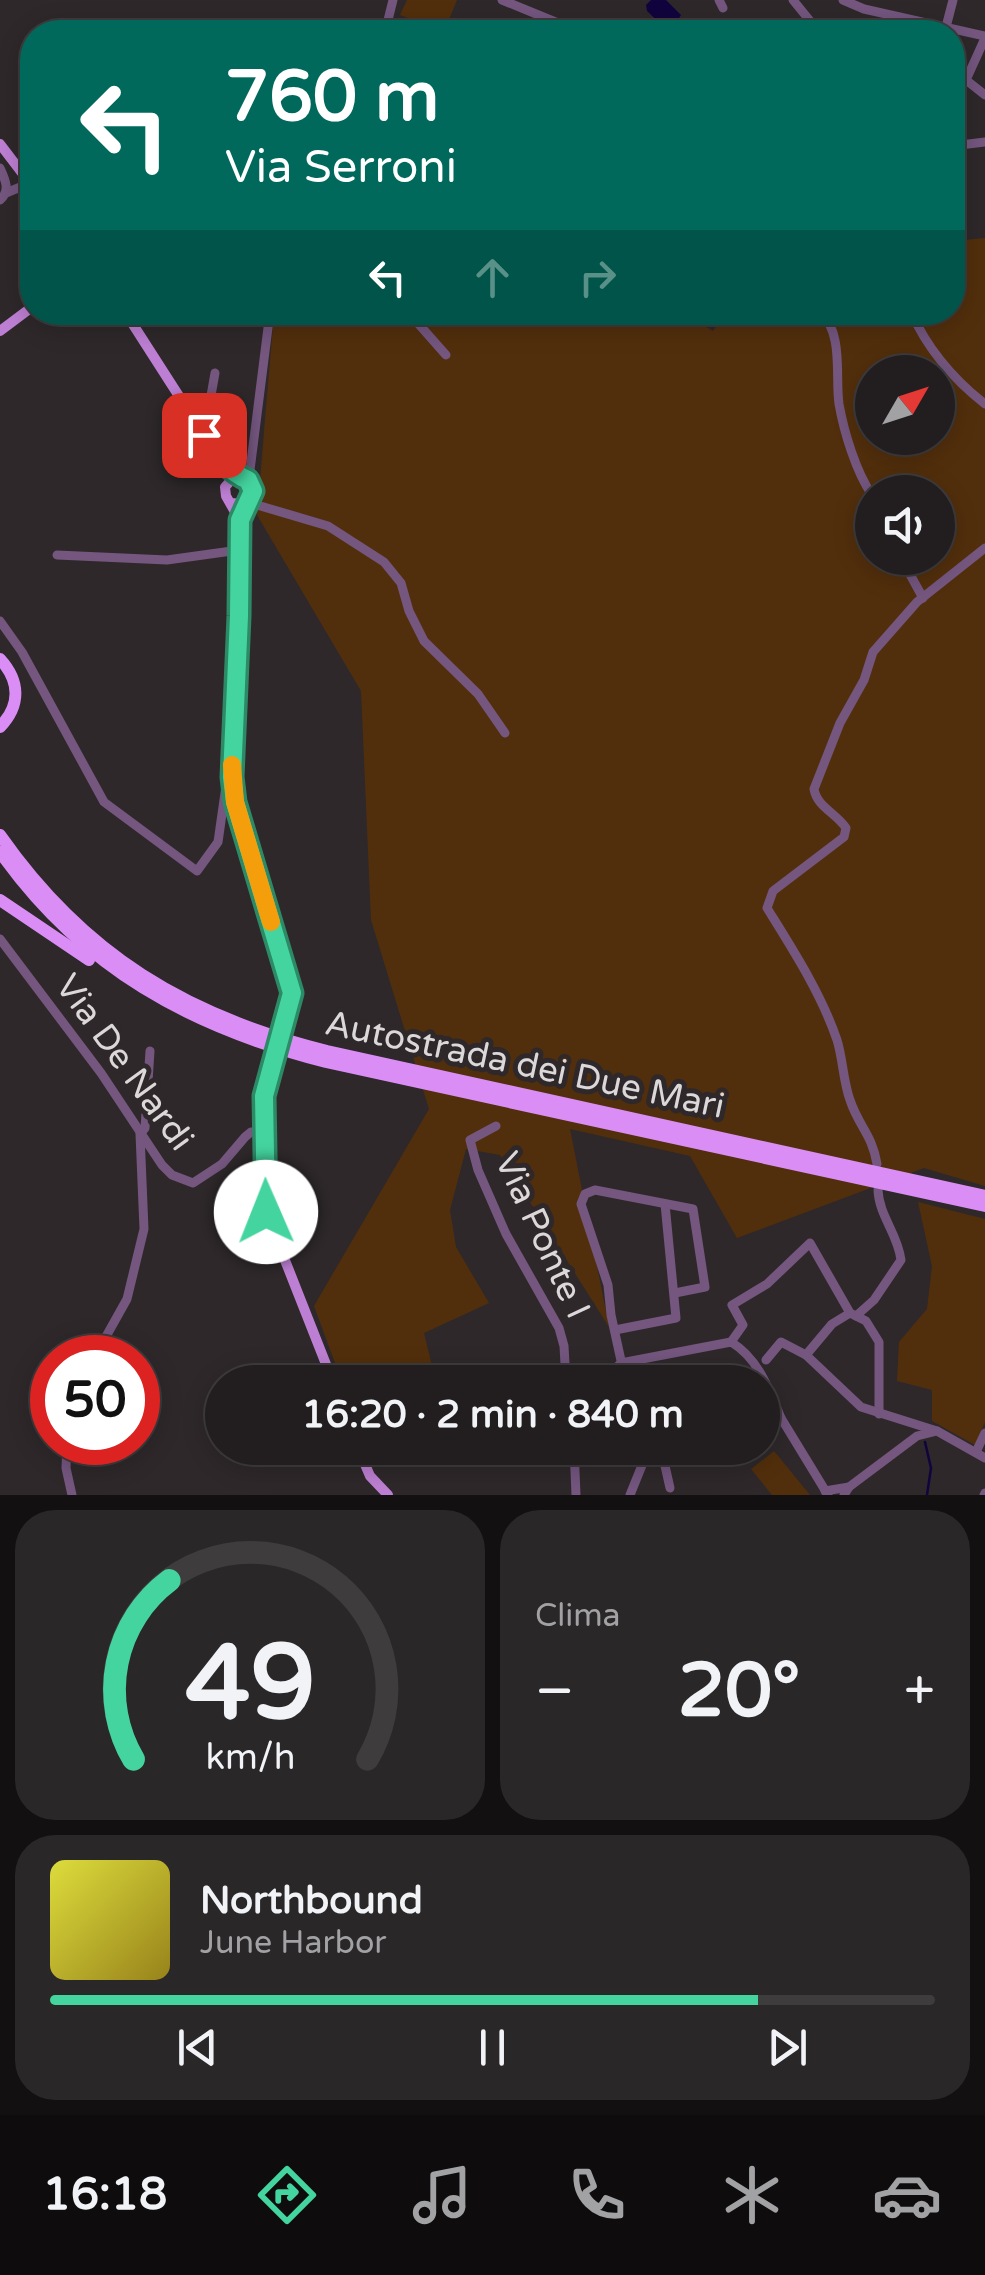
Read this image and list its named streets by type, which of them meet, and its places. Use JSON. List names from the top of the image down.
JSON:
{
  "streets": {
    "highway": ["Autostrada dei Due Mari"],
    "street": ["Via De Nardi", "Via Ponte I"]
  },
  "north": "top right",
  "page": {
    "turn": ["760 m", "Via Serroni"],
    "limit": "50",
    "trip": "16:20 · 2 min · 840 m",
    "tile": "Clima",
    "heat": ["−", "20°", "+"],
    "song": ["Northbound", "June Harbor"],
    "tabs": "16:18",
    "gauge": ["49", "km/h"]
  }
}
